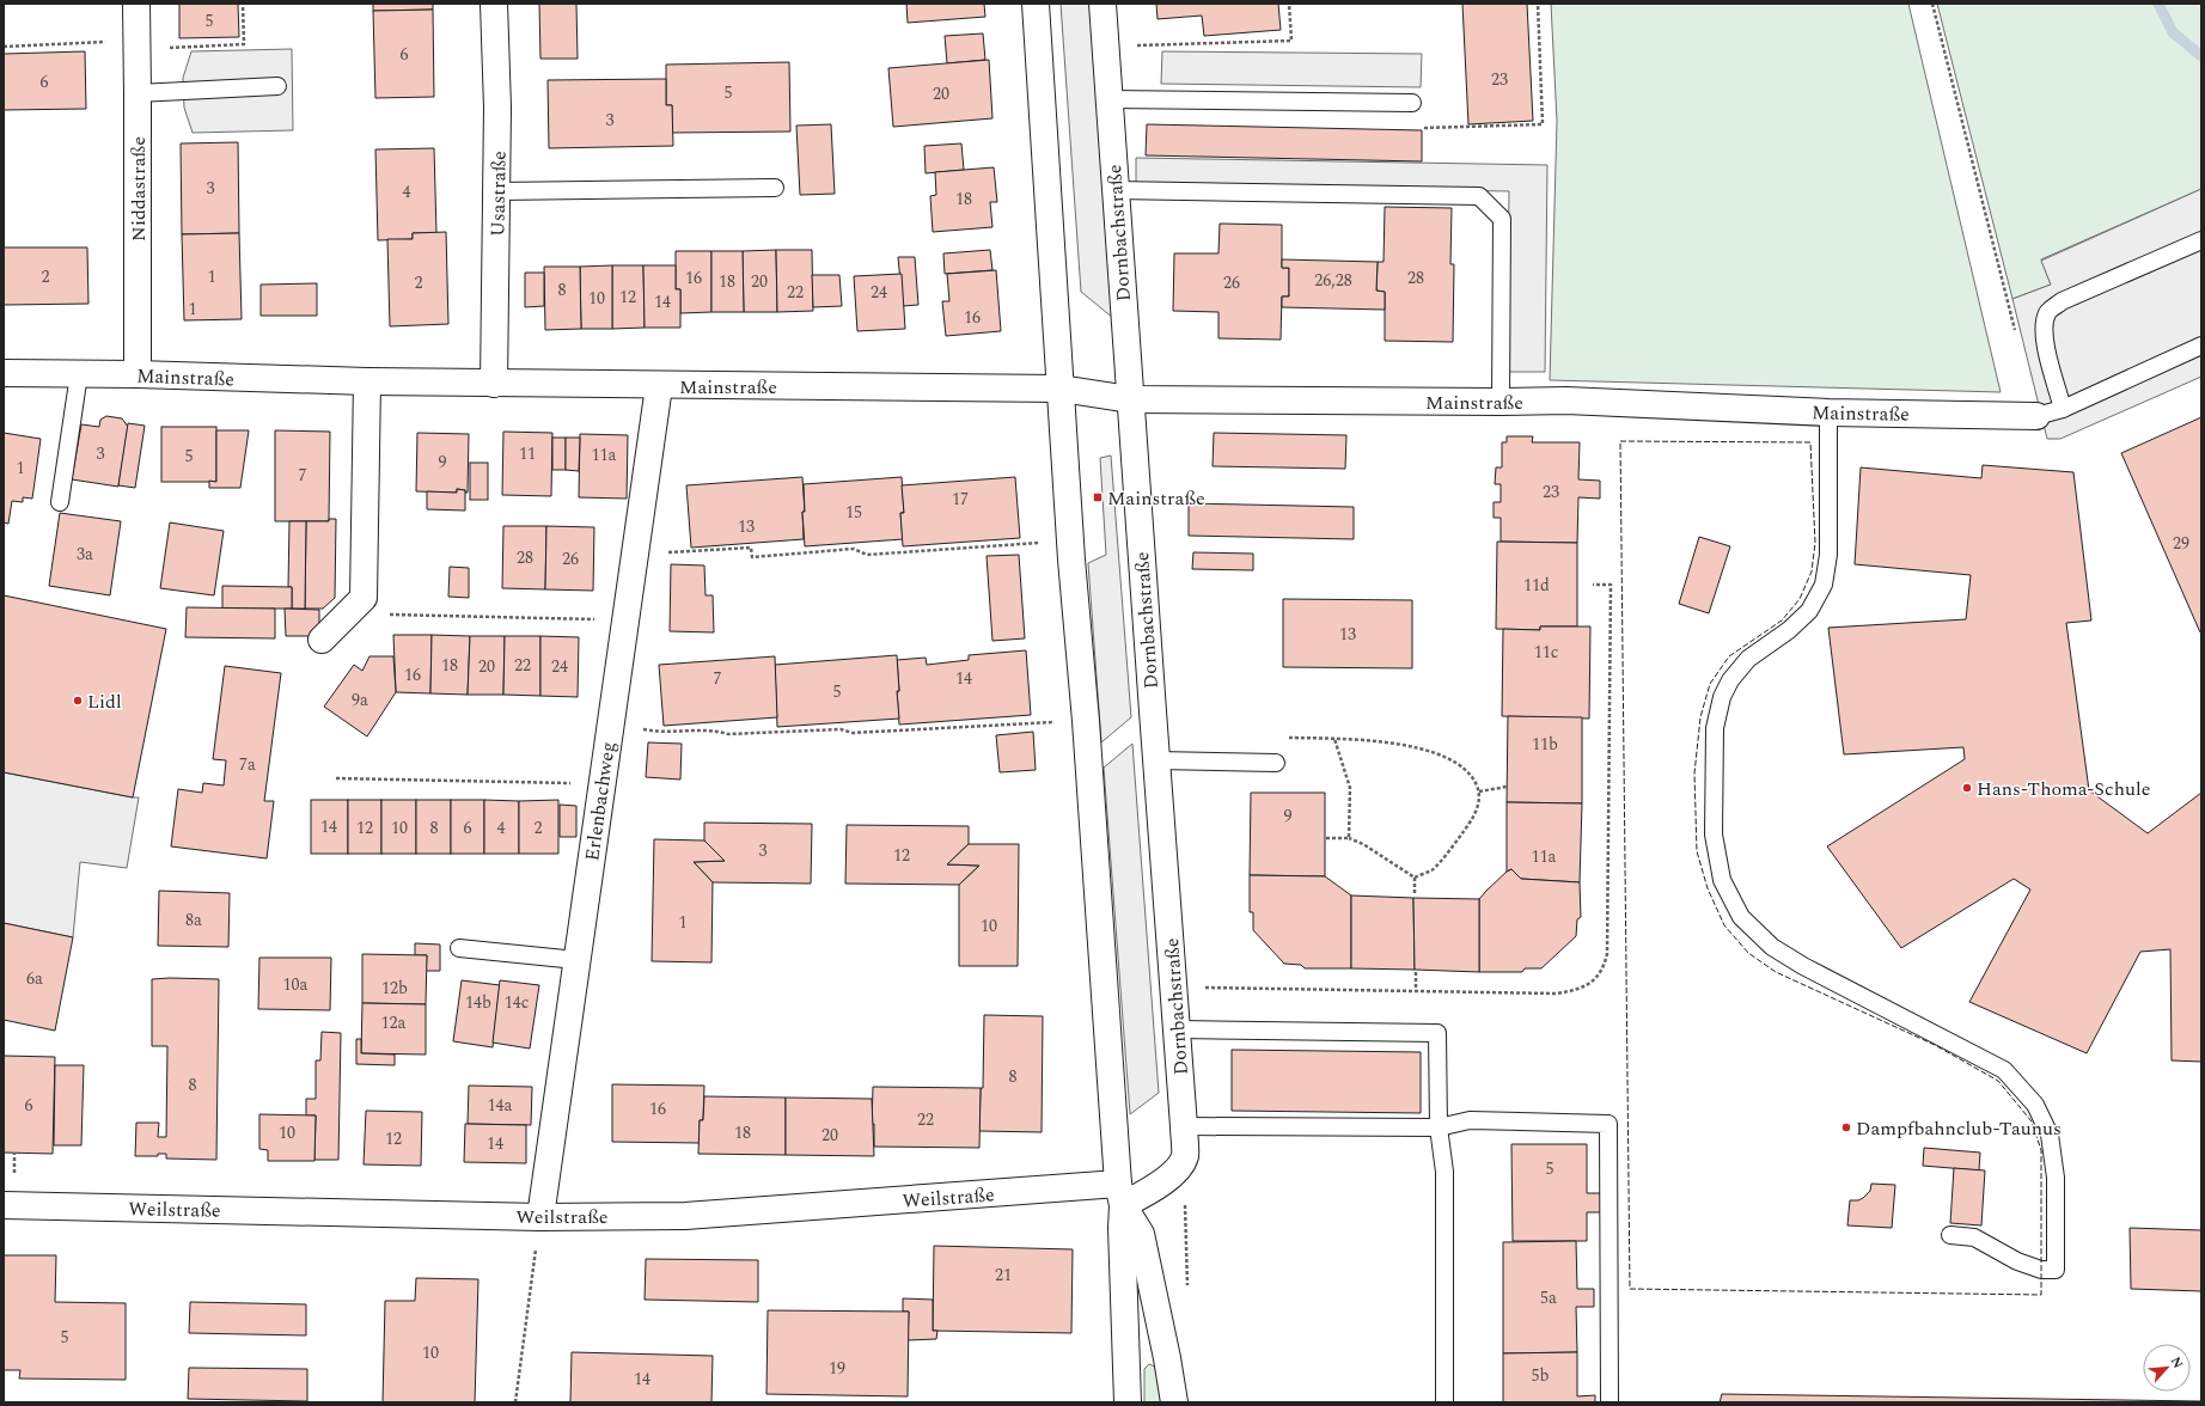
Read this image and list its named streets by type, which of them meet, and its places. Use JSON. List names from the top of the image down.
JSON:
{
  "streets": {
    "street": [
      "Niddastraße",
      "Usastraße",
      "Dornbachstraße",
      "Mainstraße",
      "Erlenbachweg",
      "Weilstraße"
    ]
  },
  "crossings": [
    ["Niddastraße", "Mainstraße"],
    ["Usastraße", "Mainstraße"],
    ["Dornbachstraße", "Mainstraße"],
    ["Mainstraße", "Erlenbachweg"],
    ["Erlenbachweg", "Weilstraße"]
  ],
  "places": {
    "transit": ["Mainstraße"],
    "other": ["Lidl", "Hans-Thoma-Schule", "Dampfbahnclub-Taunus"]
  },
  "house_numbers": [
    "5",
    "6",
    "23",
    "6",
    "5",
    "20",
    "3",
    "3",
    "4",
    "18",
    "2",
    "1",
    "16",
    "28",
    "26,28",
    "18",
    "20",
    "2",
    "26",
    "8",
    "22",
    "24",
    "12",
    "10",
    "14",
    "1",
    "16",
    "3",
    "11",
    "11a",
    "5",
    "9",
    "1",
    "7",
    "23",
    "17",
    "15",
    "13",
    "29",
    "3a",
    "28",
    "26",
    "11d",
    "13",
    "11c",
    "18",
    "22",
    "20",
    "24",
    "16",
    "7",
    "14",
    "5",
    "9a",
    "11b",
    "7a",
    "9",
    "14",
    "12",
    "10",
    "8",
    "6",
    "4",
    "2",
    "3",
    "12",
    "11a",
    "8a",
    "1",
    "10",
    "6a",
    "10a",
    "12b",
    "14b",
    "14c",
    "12a",
    "8",
    "8",
    "6",
    "14a",
    "16",
    "22",
    "10",
    "18",
    "20",
    "12",
    "14",
    "5",
    "21",
    "5a",
    "5",
    "10",
    "19",
    "5b",
    "14"
  ],
  "north": "top right"
}
